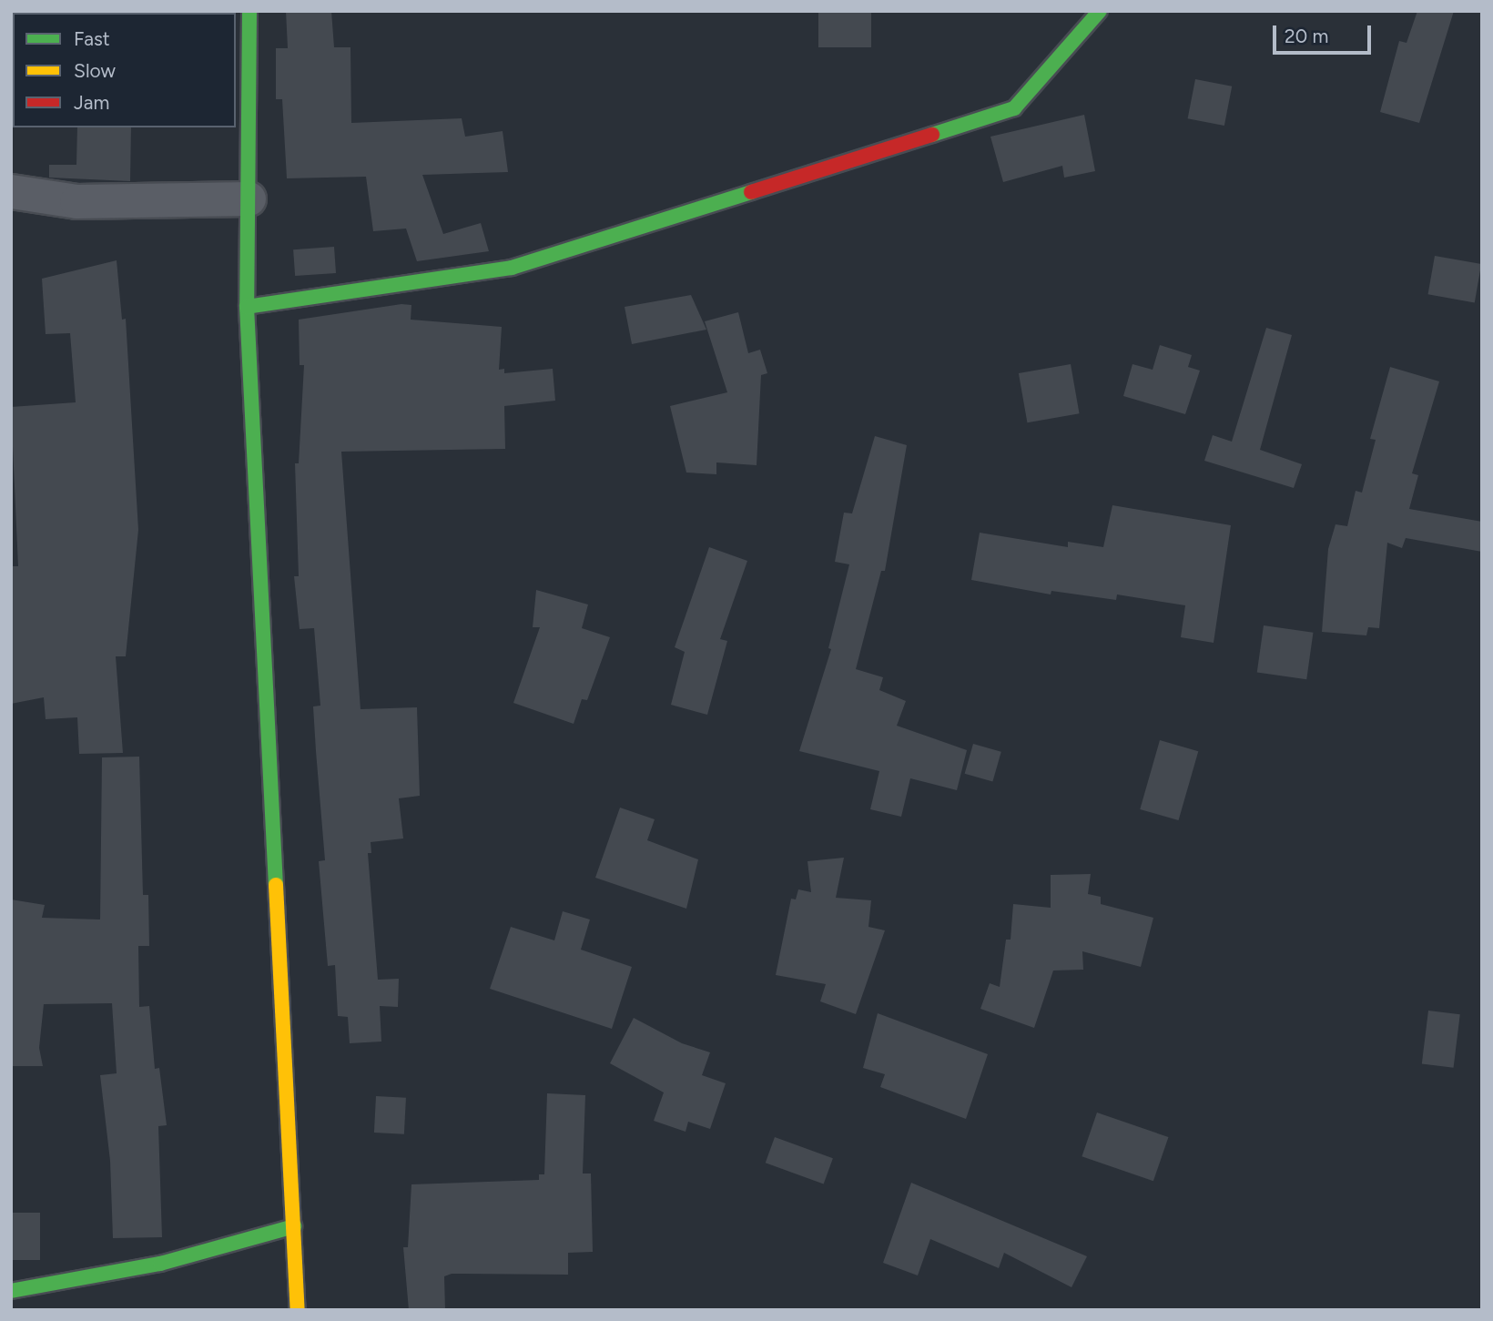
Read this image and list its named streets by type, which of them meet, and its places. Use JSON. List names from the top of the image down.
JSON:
{
  "legend": ["Fast", "Slow", "Jam"],
  "scale_bar": "20 m"
}
